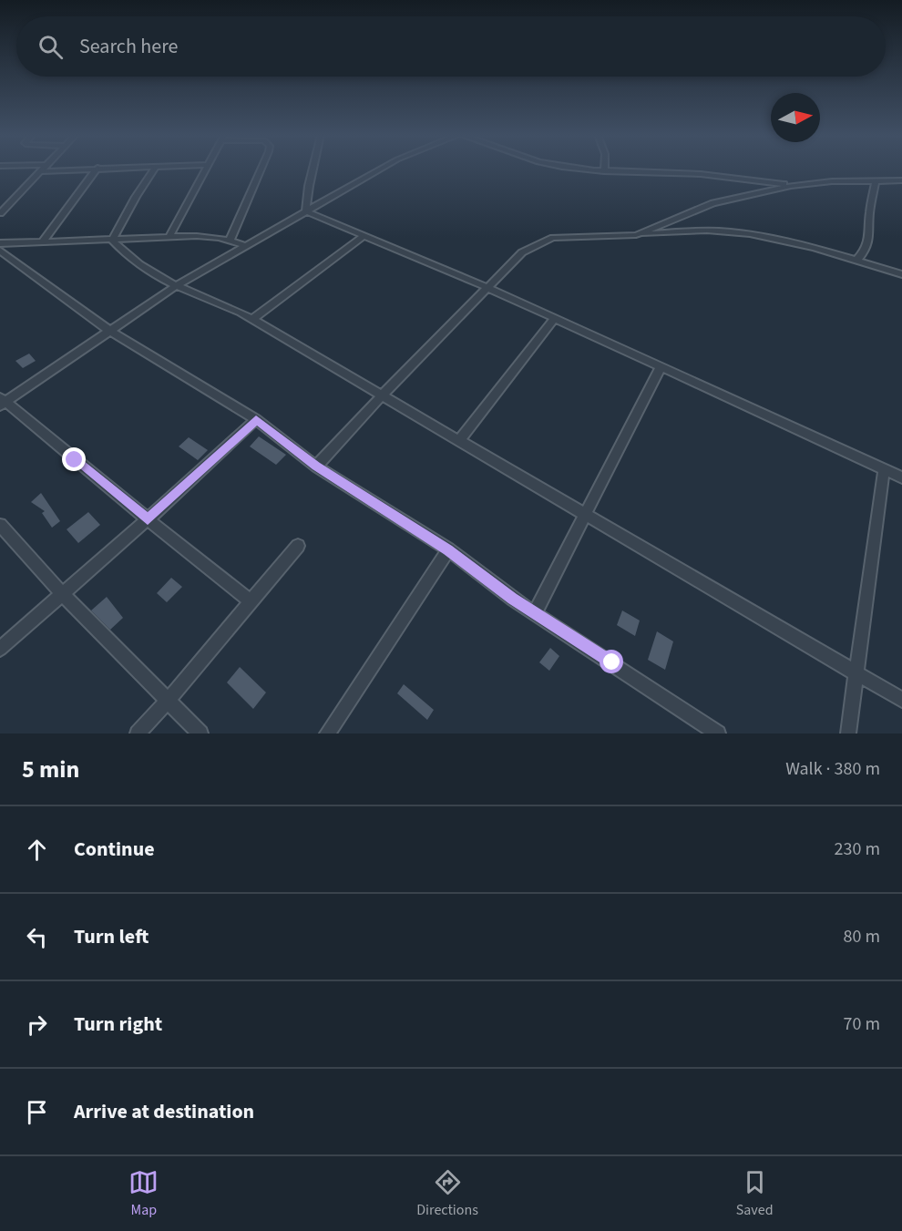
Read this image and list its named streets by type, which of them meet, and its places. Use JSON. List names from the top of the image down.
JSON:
{
  "north": "right",
  "page": {
    "search": "Search here",
    "heading": ["5 min", "Walk · 380 m"],
    "list": [
      ["Continue", "230 m"],
      ["Turn left", "80 m"],
      ["Turn right", "70 m"],
      "Arrive at destination"
    ],
    "nav": ["Map", "Directions", "Saved"]
  }
}
